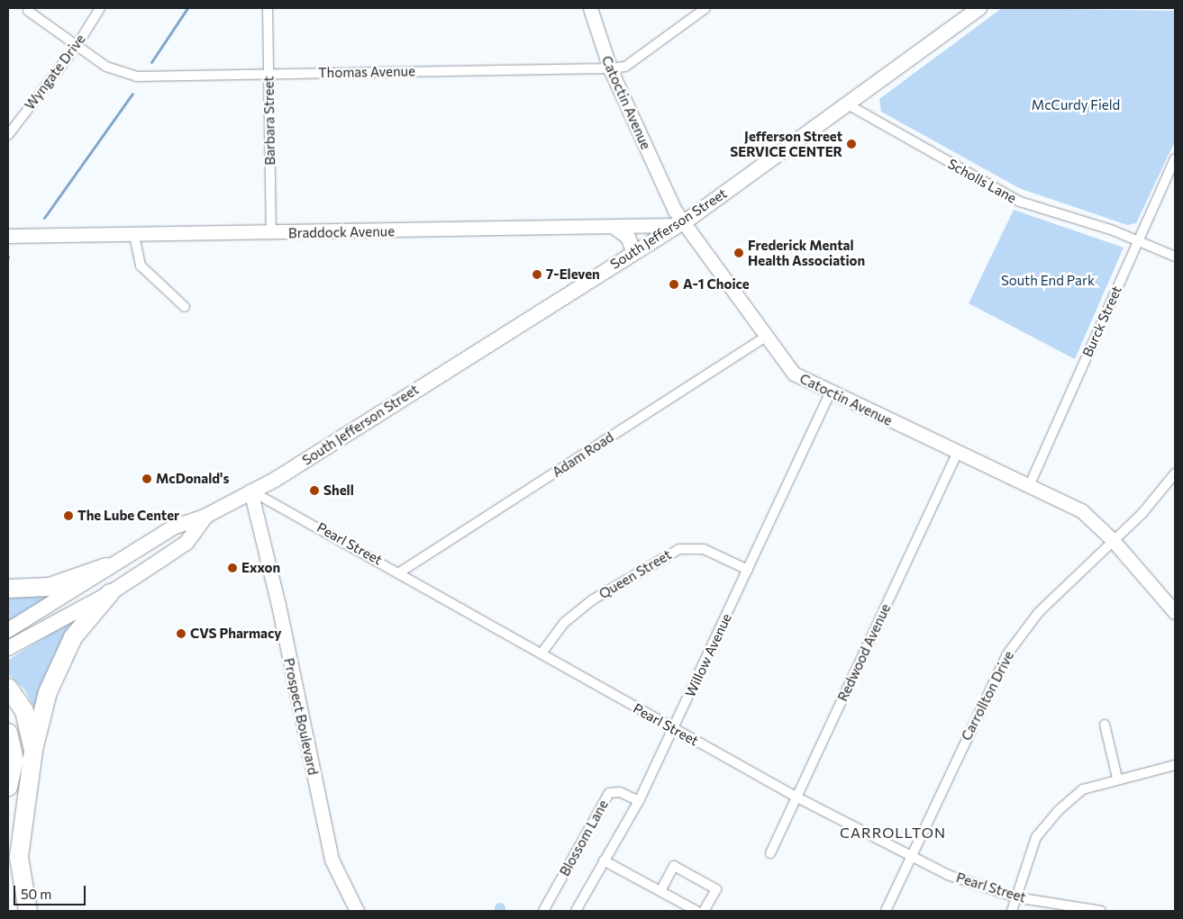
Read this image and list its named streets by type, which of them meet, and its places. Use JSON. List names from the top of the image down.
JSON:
{
  "streets": {
    "main road": ["South Jefferson Street"],
    "street": [
      "Wyngate Drive",
      "Thomas Avenue",
      "Catoctin Avenue",
      "Barbara Street",
      "Scholls Lane",
      "Braddock Avenue",
      "Burck Street",
      "Adam Road",
      "Pearl Street",
      "Queen Street",
      "Redwood Avenue",
      "Willow Avenue",
      "Carrollton Drive",
      "Prospect Boulevard",
      "Blossom Lane"
    ]
  },
  "crossings": [
    ["Wyngate Drive", "Thomas Avenue"],
    ["Thomas Avenue", "Catoctin Avenue"],
    ["Thomas Avenue", "Barbara Street"],
    ["Catoctin Avenue", "South Jefferson Street"],
    ["Catoctin Avenue", "Braddock Avenue"],
    ["Catoctin Avenue", "Burck Street"],
    ["Catoctin Avenue", "Adam Road"],
    ["Catoctin Avenue", "Redwood Avenue"],
    ["Catoctin Avenue", "Willow Avenue"],
    ["Catoctin Avenue", "Carrollton Drive"],
    ["Barbara Street", "Braddock Avenue"],
    ["Scholls Lane", "South Jefferson Street"],
    ["Scholls Lane", "Burck Street"],
    ["South Jefferson Street", "Braddock Avenue"],
    ["South Jefferson Street", "Pearl Street"],
    ["South Jefferson Street", "Prospect Boulevard"],
    ["Adam Road", "Pearl Street"],
    ["Pearl Street", "Queen Street"],
    ["Pearl Street", "Redwood Avenue"],
    ["Pearl Street", "Willow Avenue"],
    ["Pearl Street", "Carrollton Drive"],
    ["Pearl Street", "Prospect Boulevard"],
    ["Queen Street", "Willow Avenue"],
    ["Willow Avenue", "Blossom Lane"]
  ],
  "districts": ["CARROLLTON"],
  "parks": ["McCurdy Field", "South End Park"],
  "places": [
    "Jefferson Street SERVICE CENTER",
    "Frederick Mental Health Association",
    "7-Eleven",
    "A-1 Choice",
    "McDonald's",
    "Shell",
    "The Lube Center",
    "Exxon",
    "CVS Pharmacy"
  ],
  "scale_bar": "50 m"
}
